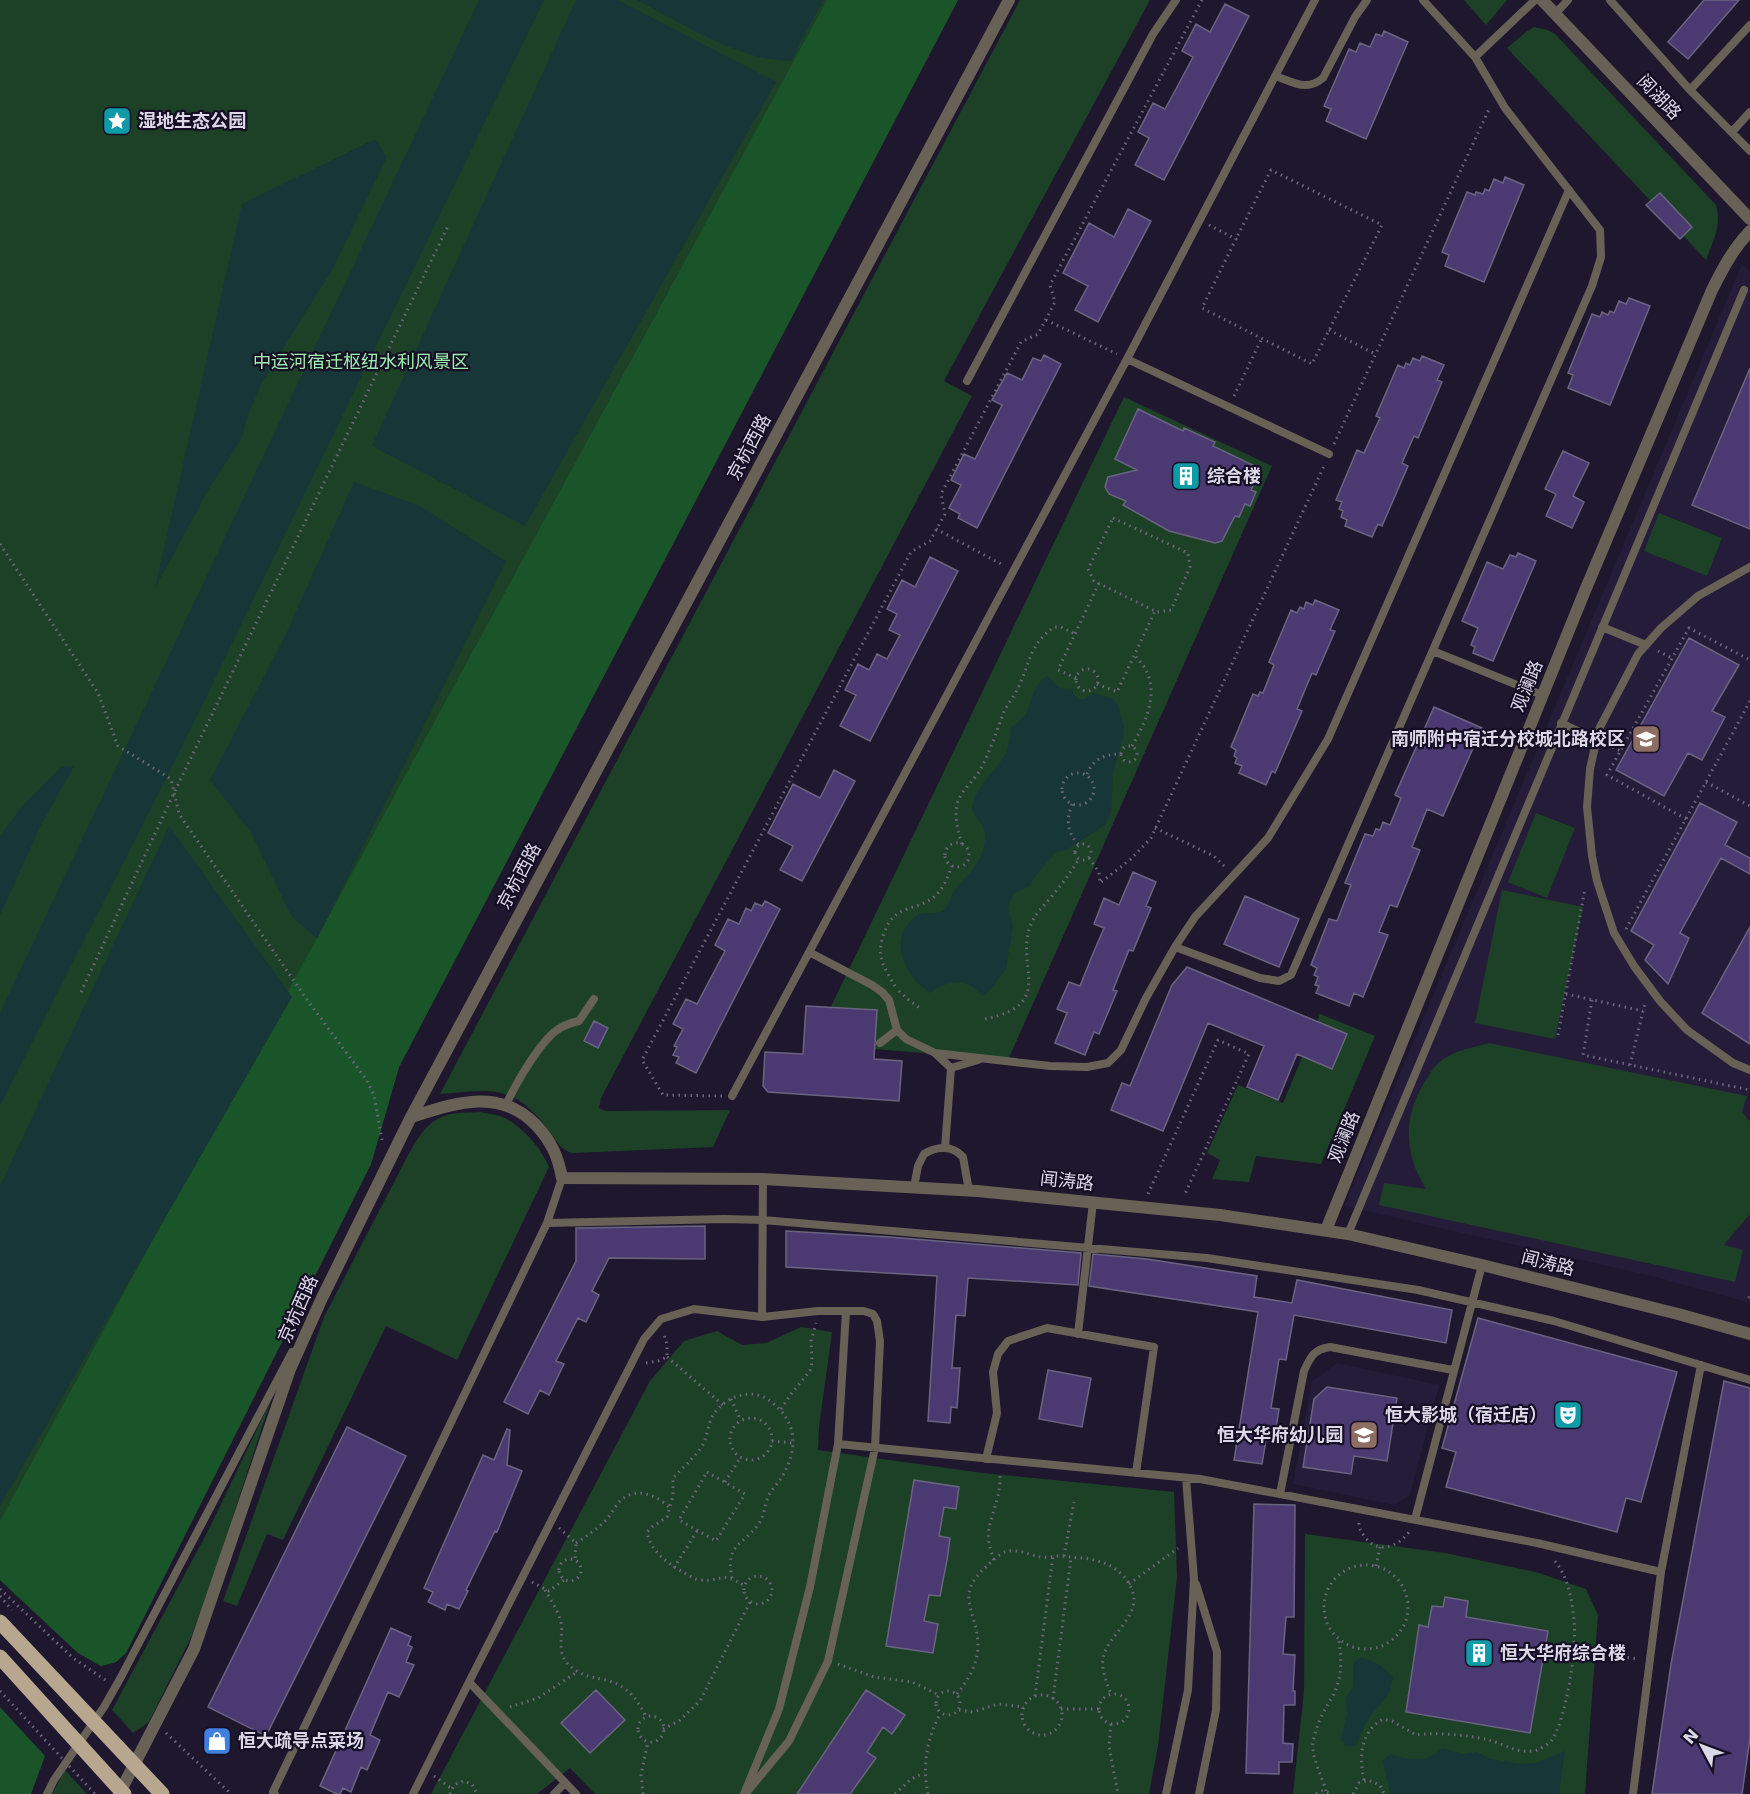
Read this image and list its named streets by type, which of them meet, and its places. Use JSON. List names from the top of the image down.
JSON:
{
  "streets": {
    "street": [
      "阅湖路",
      "京杭西路",
      "观澜路",
      "闻涛路"
    ]
  },
  "crossings": [
    ["观澜路", "闻涛路"]
  ],
  "parks": ["中运河宿迁枢纽水利风景区"],
  "places": {
    "place": ["湿地生态公园"],
    "building": ["综合楼", "恒大华府综合楼"],
    "school or university": ["南师附中宿迁分校城北路校区", "恒大华府幼儿园"],
    "theatre": ["恒大影城（宿迁店）"],
    "shop": ["恒大疏导点菜场"]
  },
  "north": "top left"
}
